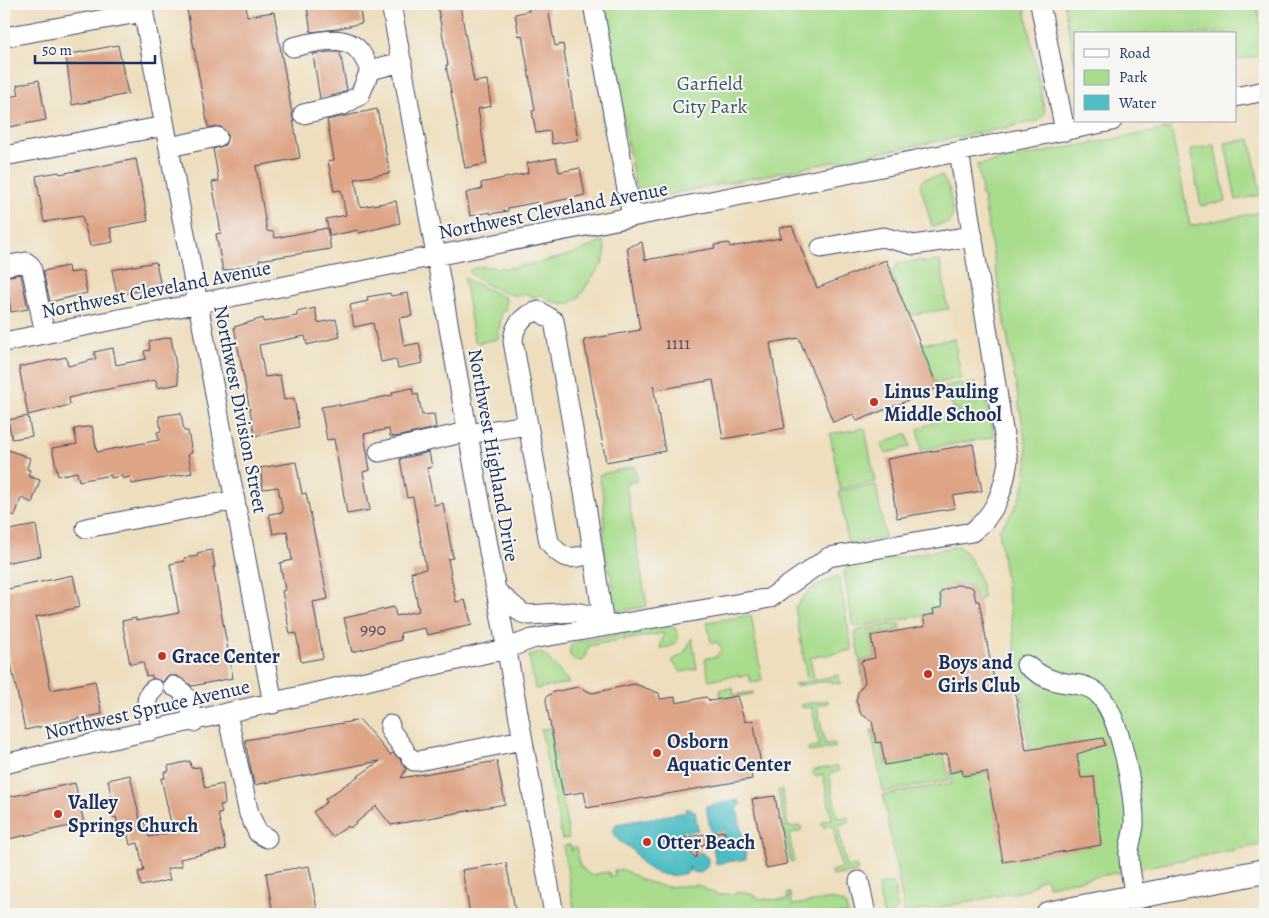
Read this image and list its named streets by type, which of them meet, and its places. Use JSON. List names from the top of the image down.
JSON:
{
  "streets": {
    "street": [
      "Northwest Cleveland Avenue",
      "Northwest Division Street",
      "Northwest Highland Drive",
      "Northwest Spruce Avenue"
    ]
  },
  "crossings": [
    ["Northwest Cleveland Avenue", "Northwest Division Street"],
    ["Northwest Cleveland Avenue", "Northwest Highland Drive"],
    ["Northwest Cleveland Avenue", "Northwest Spruce Avenue"],
    ["Northwest Division Street", "Northwest Spruce Avenue"],
    ["Northwest Highland Drive", "Northwest Spruce Avenue"]
  ],
  "parks": ["Garfield City Park"],
  "places": [
    "Linus Pauling Middle School",
    "Grace Center",
    "Boys and Girls Club",
    "Osborn Aquatic Center",
    "Valley Springs Church",
    "Otter Beach"
  ],
  "house_numbers": ["1111", "990"],
  "legend": ["Road", "Park", "Water"],
  "scale_bar": "50 m"
}
